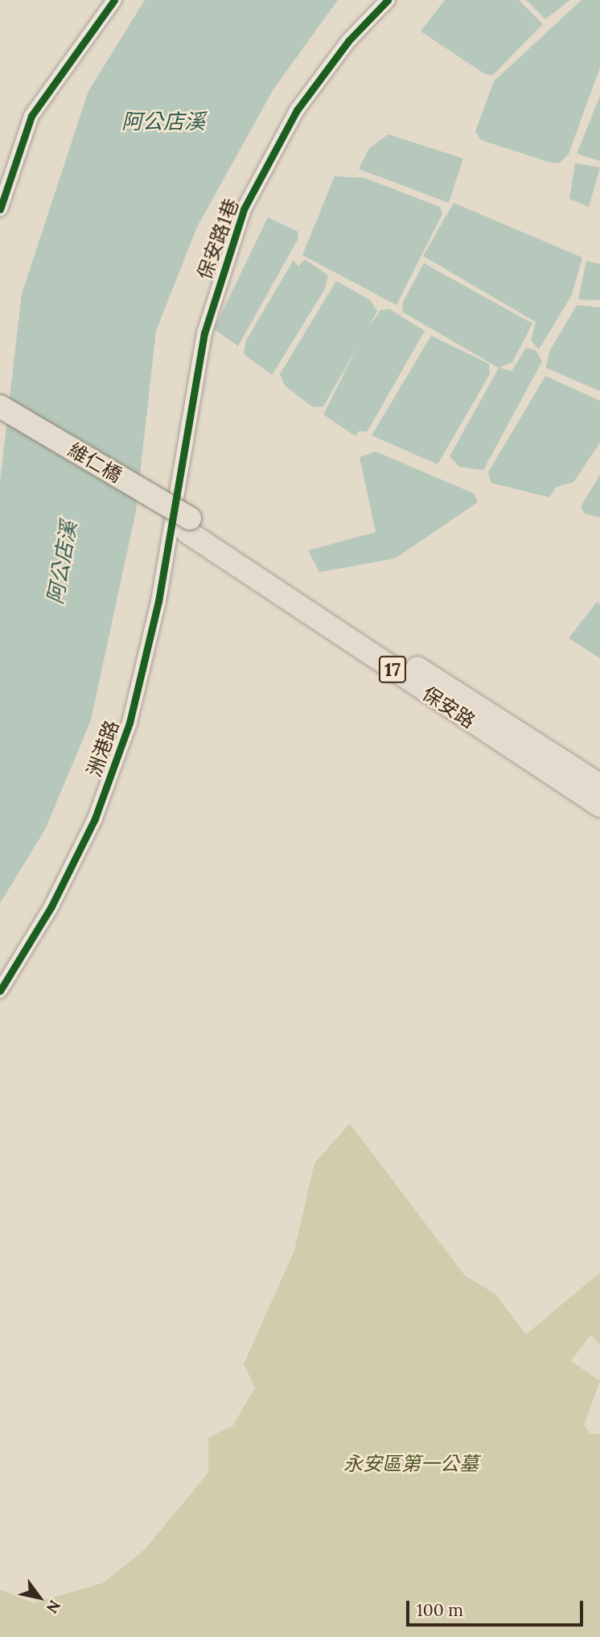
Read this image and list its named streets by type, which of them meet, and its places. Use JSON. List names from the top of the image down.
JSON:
{
  "streets": {
    "main road": ["維仁橋", "17", "保安路"],
    "street": ["保安路1巷", "洲港路"]
  },
  "crossings": [
    ["保安路1巷", "洲港路"],
    ["維仁橋", "保安路"]
  ],
  "water": ["阿公店溪"],
  "parks": ["永安區第一公墓"],
  "scale_bar": "100 m",
  "north": "bottom right"
}
